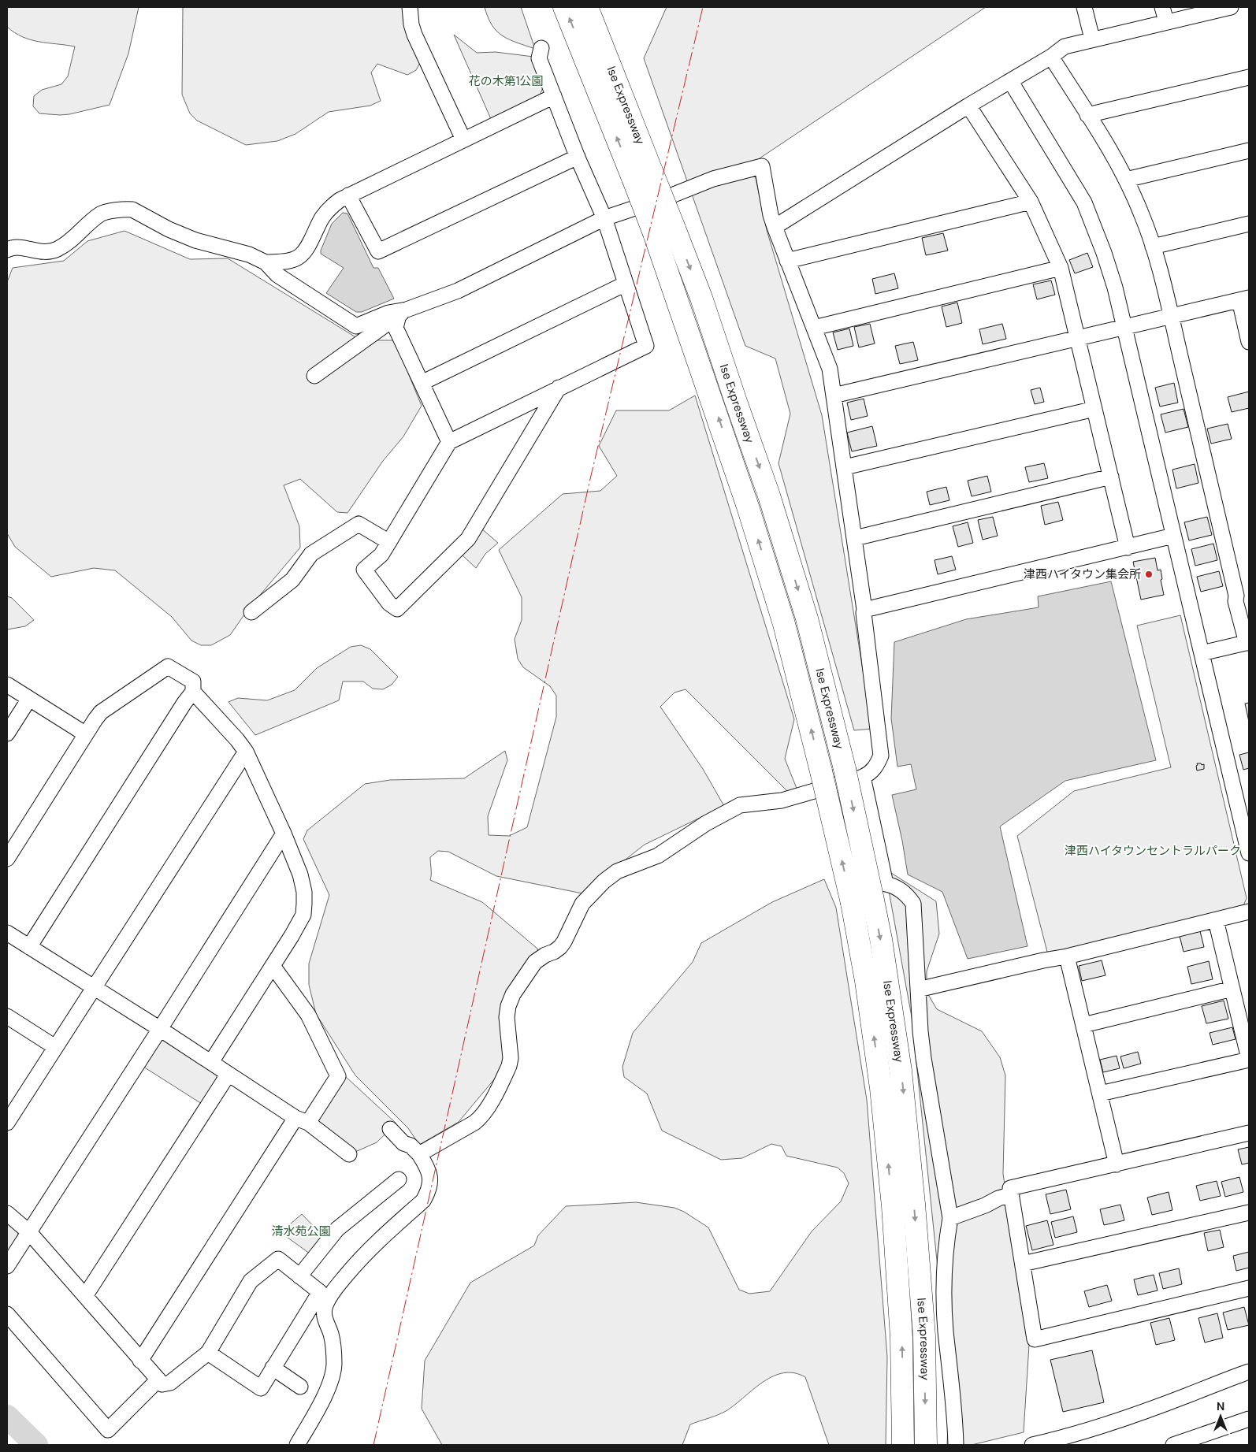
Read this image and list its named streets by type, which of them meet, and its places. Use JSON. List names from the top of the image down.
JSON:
{
  "streets": {
    "highway": ["Ise Expressway"]
  },
  "parks": ["花の木第1公園", "津西ハイタウンセントラルパーク", "清水苑公園"],
  "places": ["津西ハイタウン集会所"],
  "north": "top"
}
